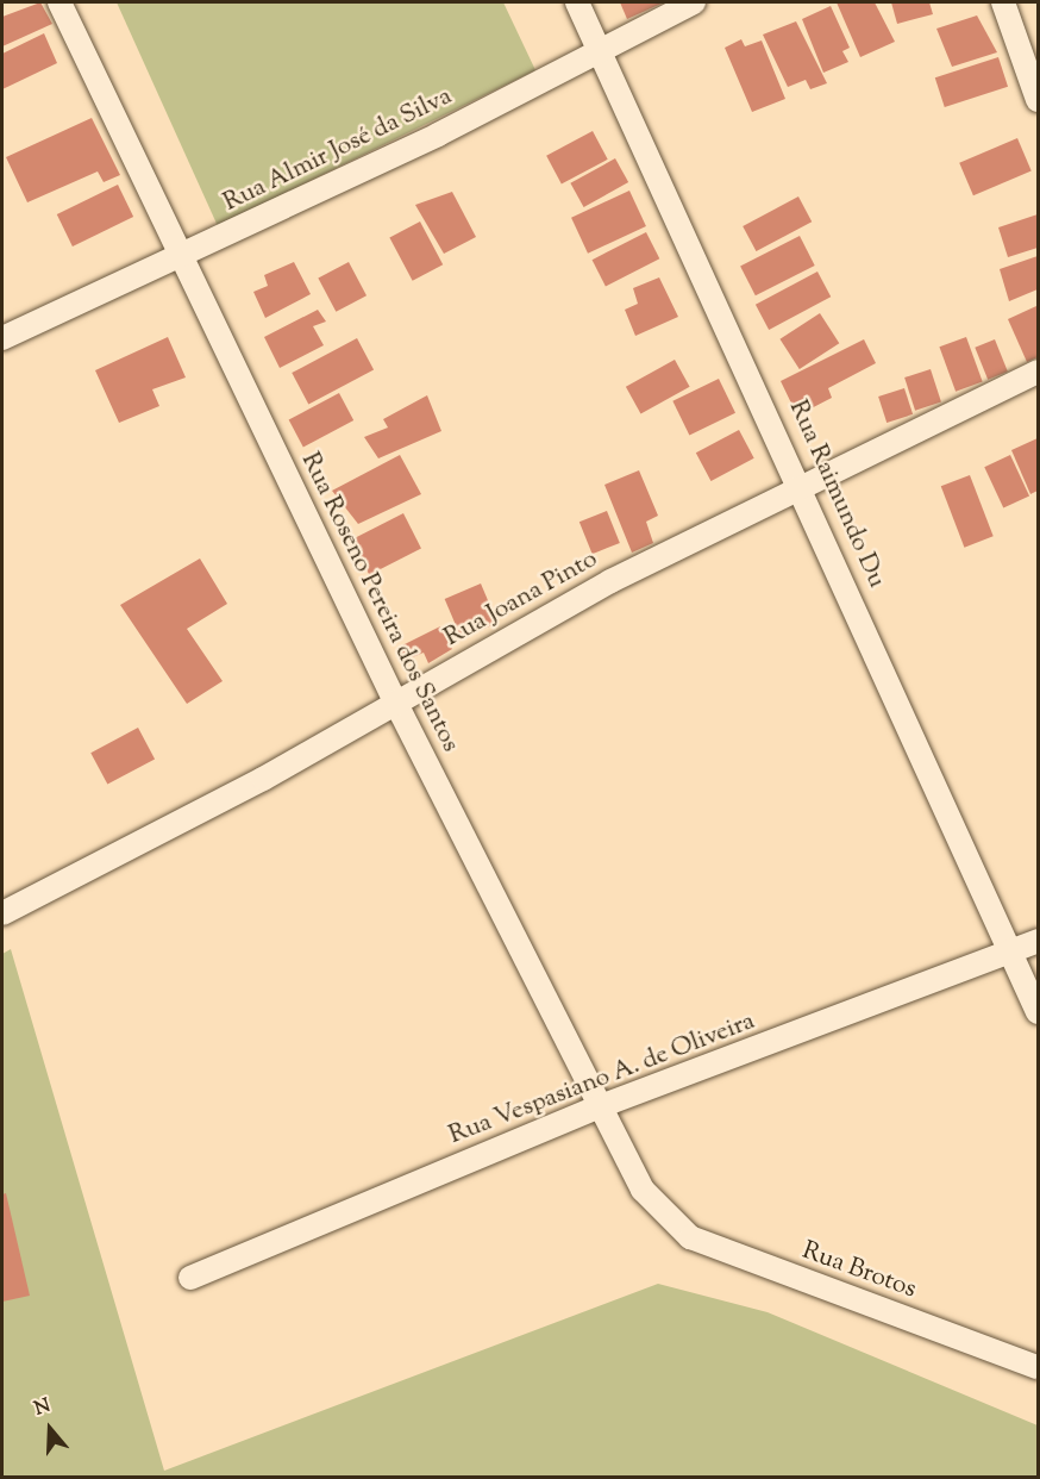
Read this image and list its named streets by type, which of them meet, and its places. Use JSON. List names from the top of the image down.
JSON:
{
  "streets": {
    "street": [
      "Rua Almir José da Silva",
      "Rua Raimundo Du",
      "Rua Joana Pinto",
      "Rua Roseno Pereira dos Santos",
      "Rua Vespasiano A. de Oliveira",
      "Rua Brotos"
    ]
  },
  "crossings": [
    ["Rua Almir José da Silva", "Rua Raimundo Du"],
    ["Rua Almir José da Silva", "Rua Roseno Pereira dos Santos"],
    ["Rua Raimundo Du", "Rua Joana Pinto"],
    ["Rua Raimundo Du", "Rua Vespasiano A. de Oliveira"],
    ["Rua Joana Pinto", "Rua Roseno Pereira dos Santos"],
    ["Rua Roseno Pereira dos Santos", "Rua Vespasiano A. de Oliveira"],
    ["Rua Roseno Pereira dos Santos", "Rua Brotos"]
  ],
  "north": "top"
}
